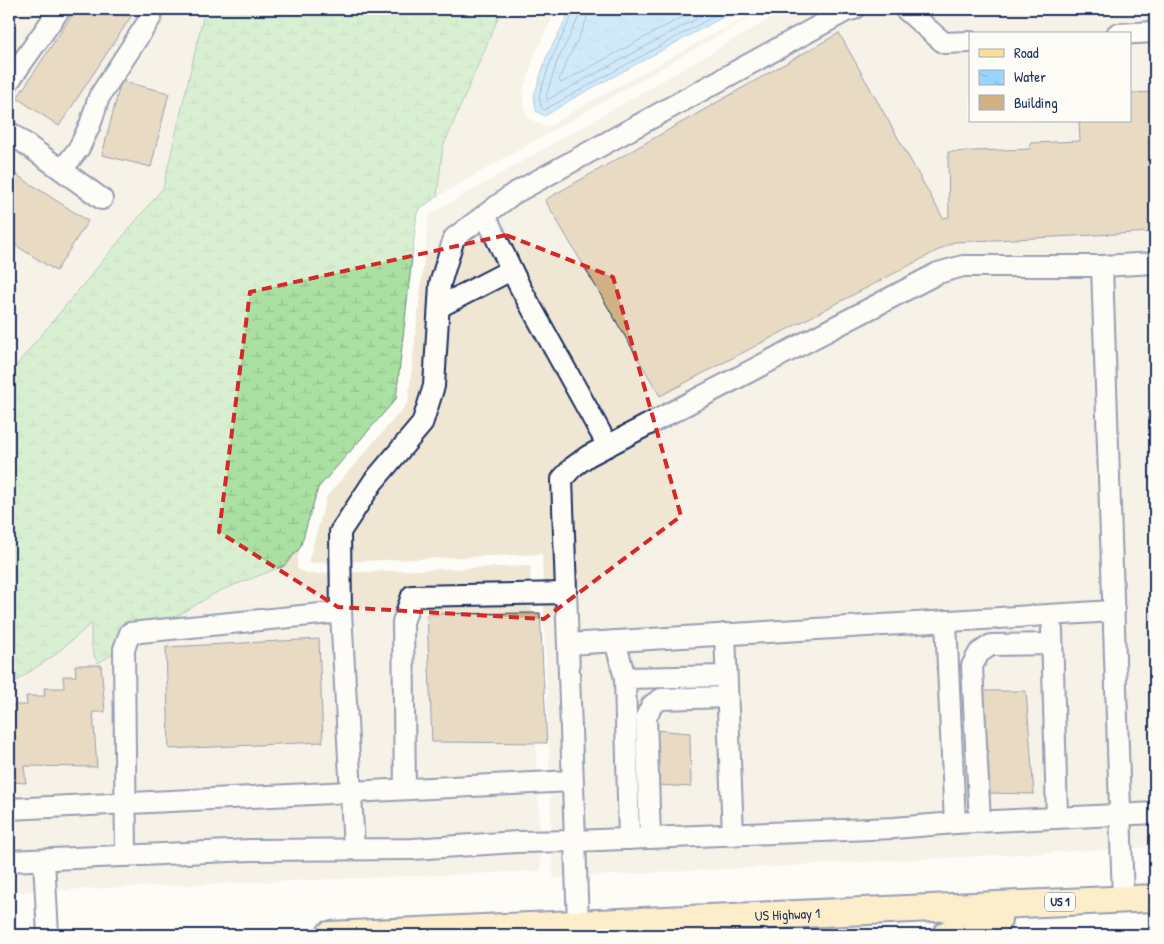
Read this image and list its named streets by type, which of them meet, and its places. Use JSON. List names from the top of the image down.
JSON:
{
  "streets": {
    "main road": ["US 1", "US Highway 1"]
  },
  "legend": ["Road", "Water", "Building"]
}
